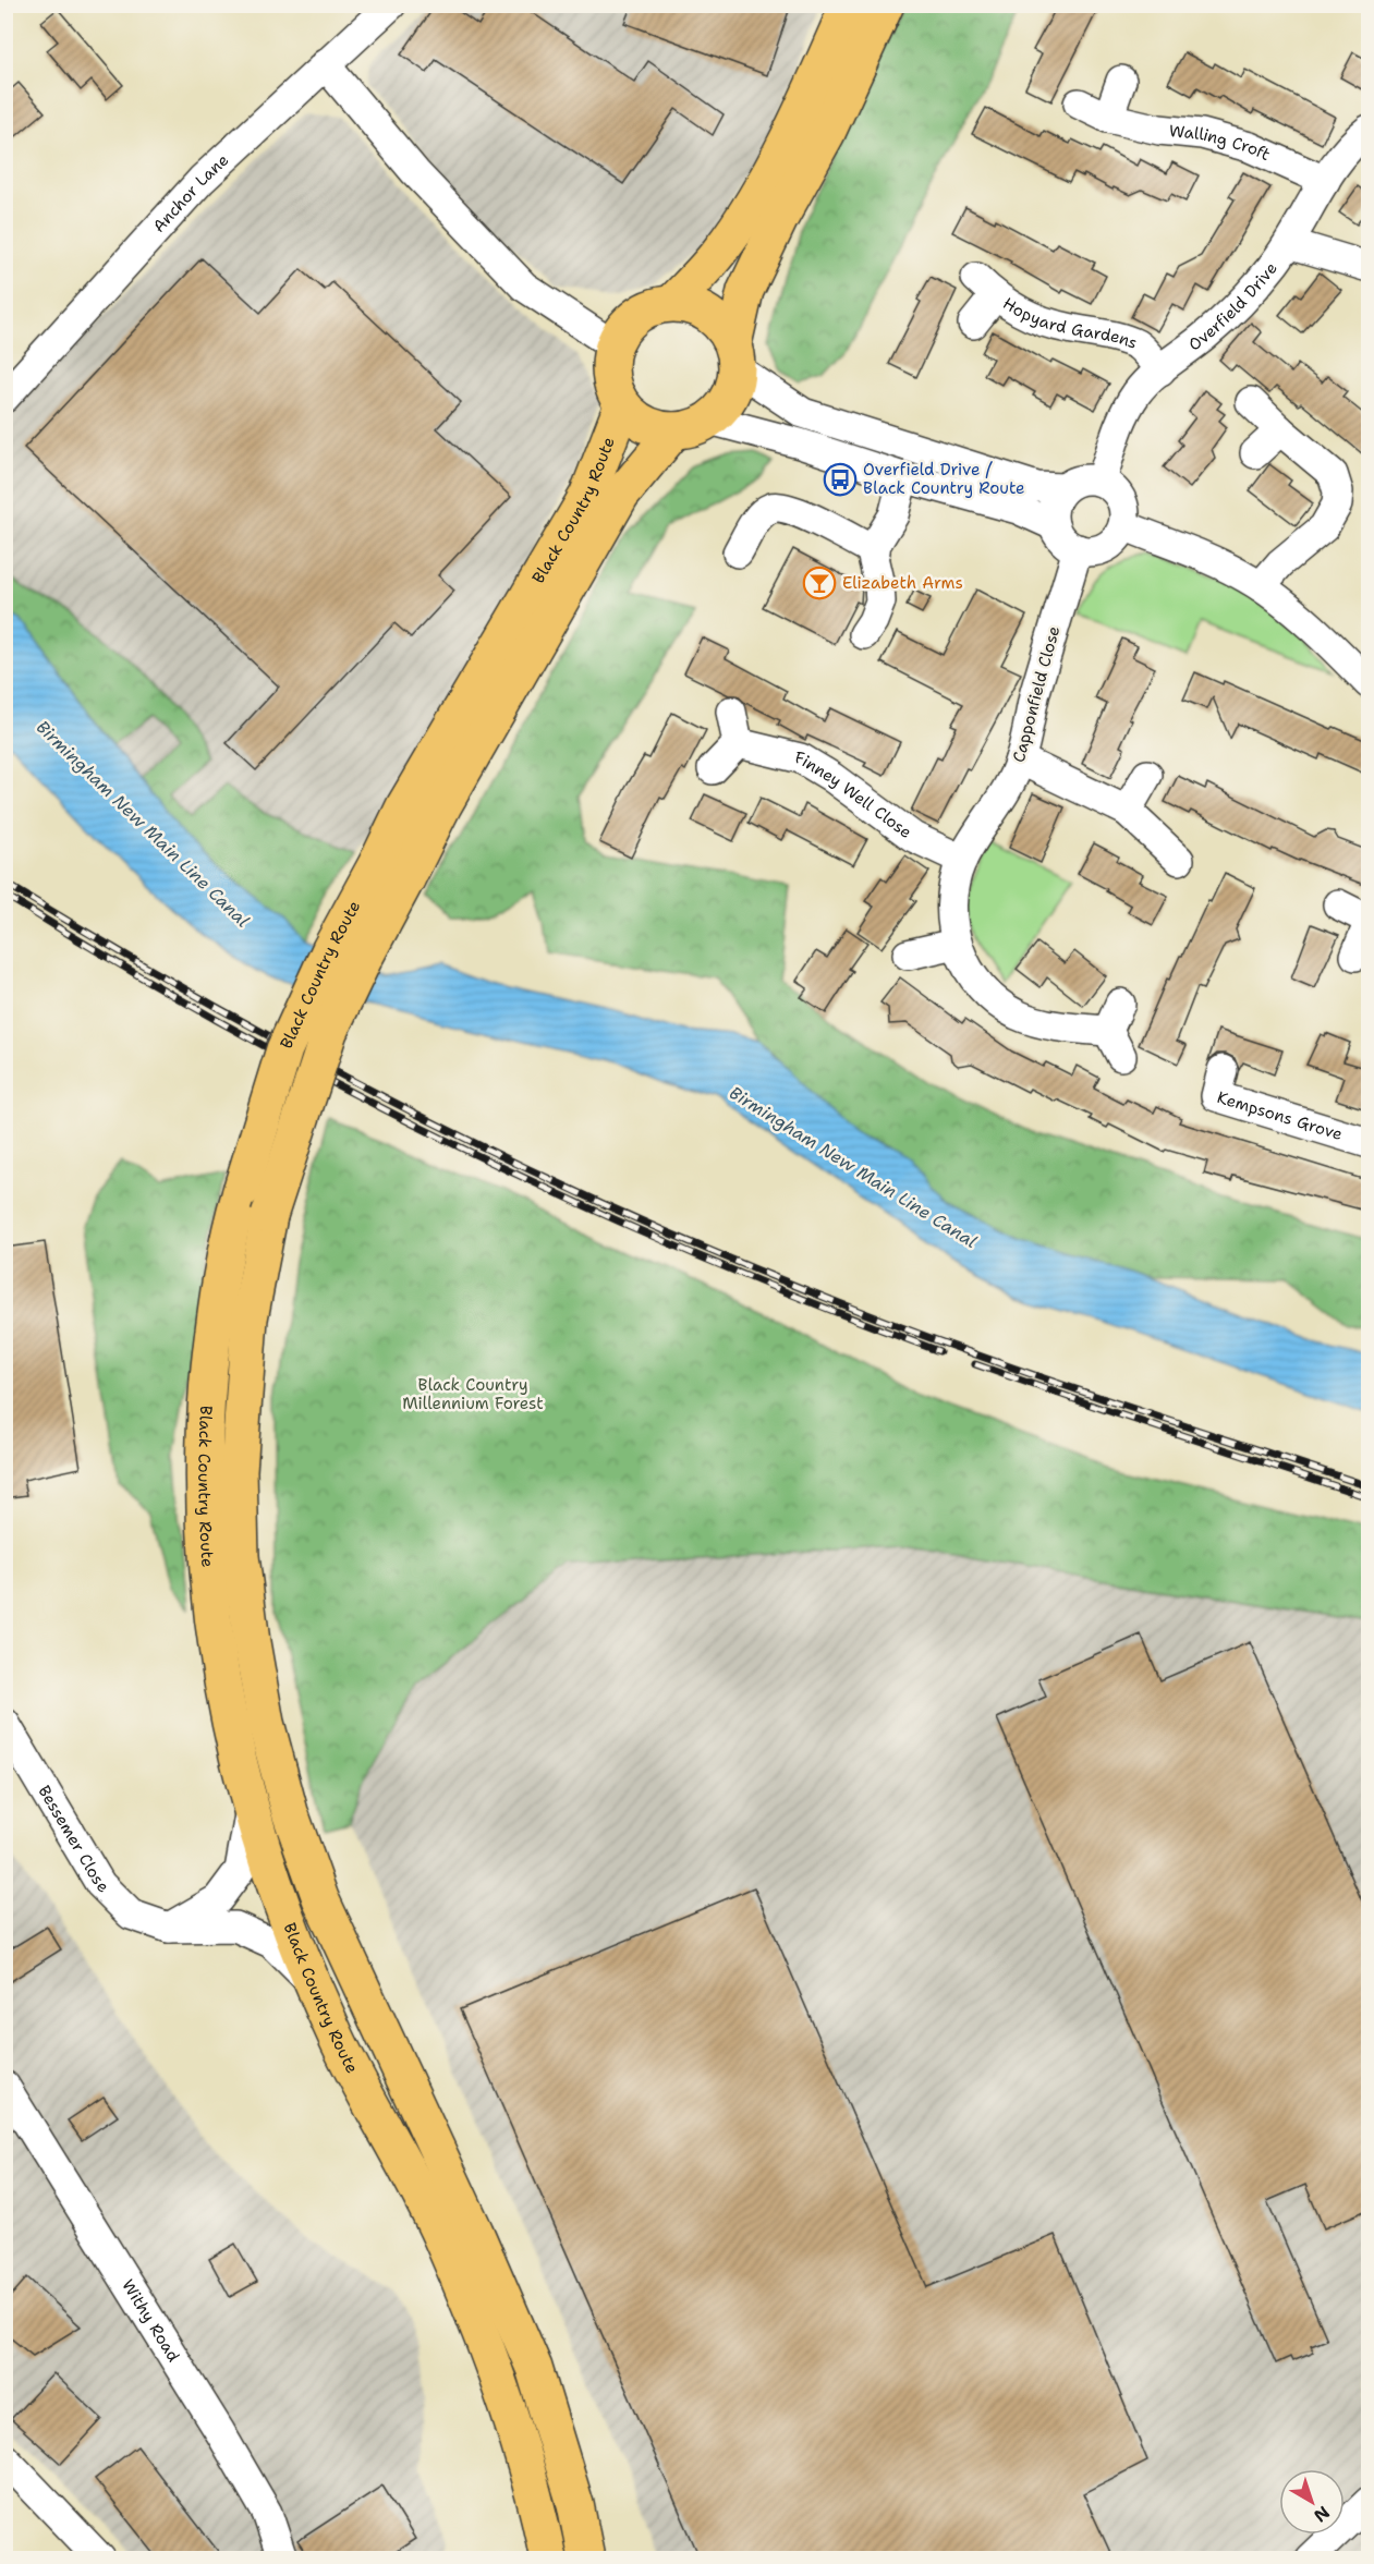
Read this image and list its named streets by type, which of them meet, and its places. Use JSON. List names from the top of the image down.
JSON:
{
  "streets": {
    "highway": ["Black Country Route"],
    "street": [
      "Walling Croft",
      "Anchor Lane",
      "Overfield Drive",
      "Hopyard Gardens",
      "Capponfield Close",
      "Finney Well Close",
      "Kempsons Grove",
      "Bessemer Close",
      "Withy Road"
    ]
  },
  "crossings": [
    ["Walling Croft", "Overfield Drive"],
    ["Overfield Drive", "Hopyard Gardens"],
    ["Overfield Drive", "Capponfield Close"],
    ["Black Country Route", "Bessemer Close"],
    ["Capponfield Close", "Finney Well Close"]
  ],
  "water": ["Birmingham New Main Line Canal"],
  "parks": ["Black Country Millennium Forest"],
  "places": {
    "bus stop": ["Overfield Drive / Black Country Route"],
    "bar": ["Elizabeth Arms"]
  },
  "north": "bottom right"
}
